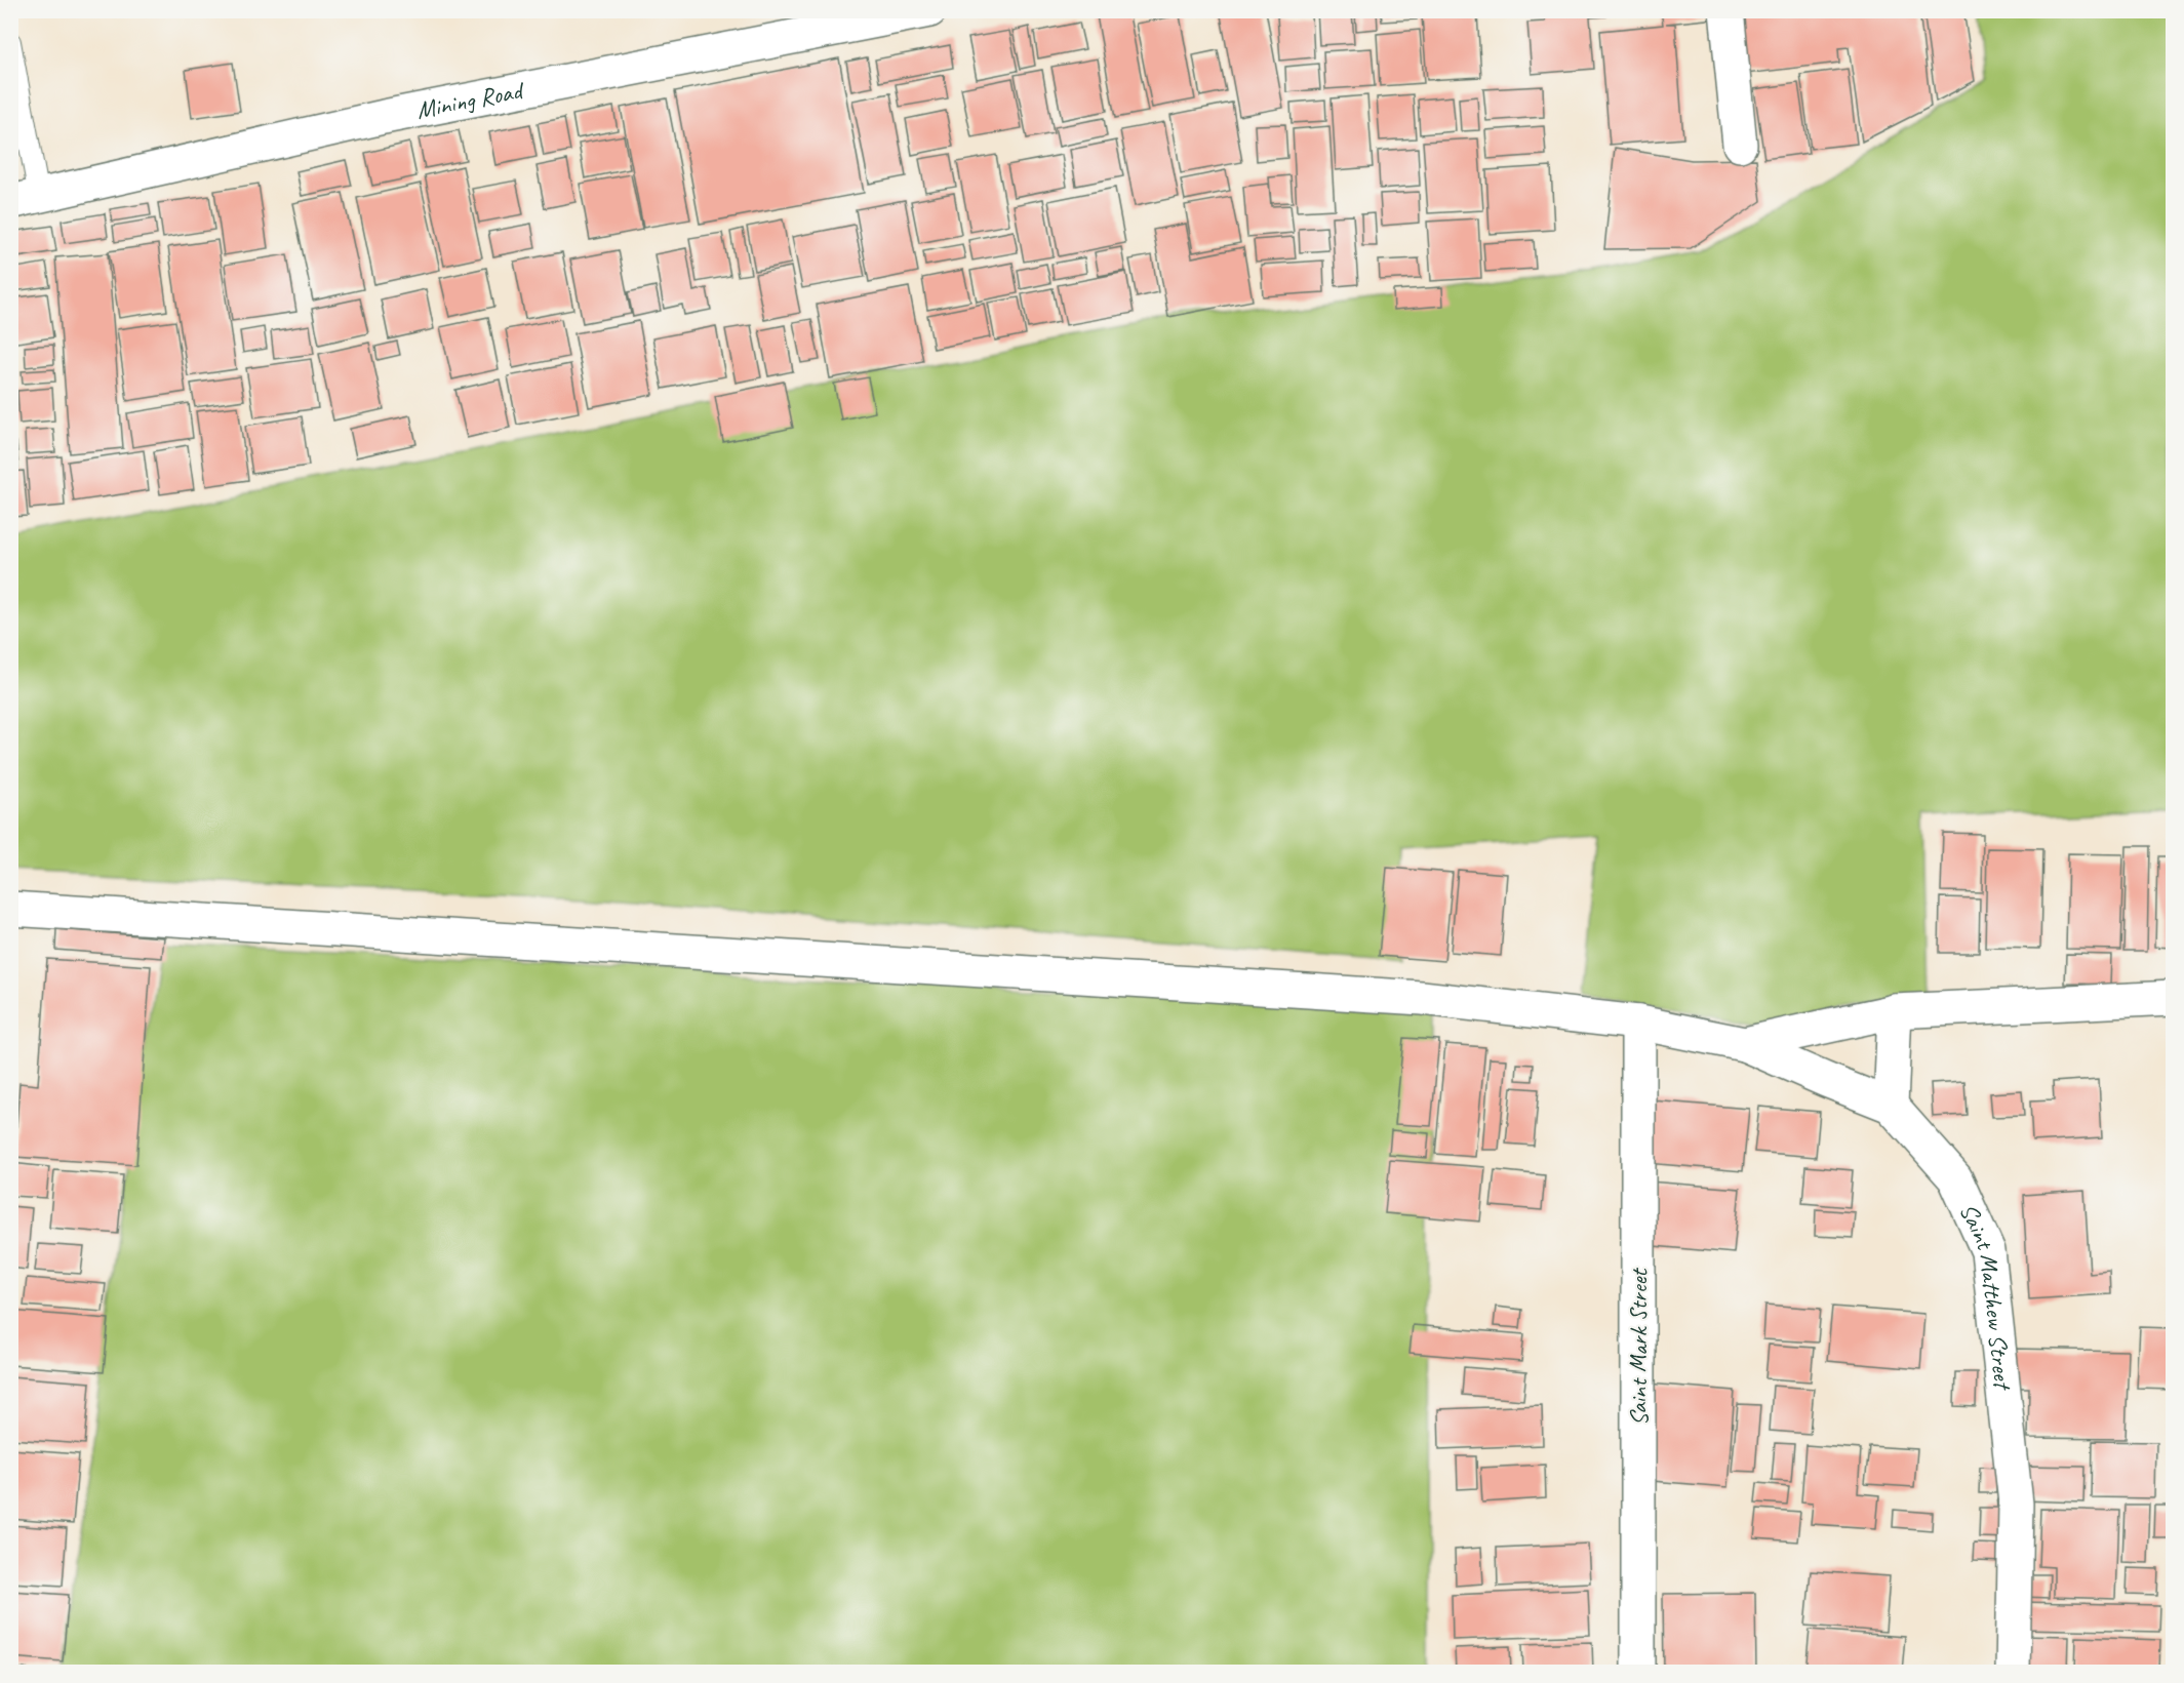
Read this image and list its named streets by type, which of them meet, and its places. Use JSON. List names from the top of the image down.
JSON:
{
  "streets": {
    "street": ["Mining Road", "Saint Matthew Street", "Saint Mark Street"]
  }
}
